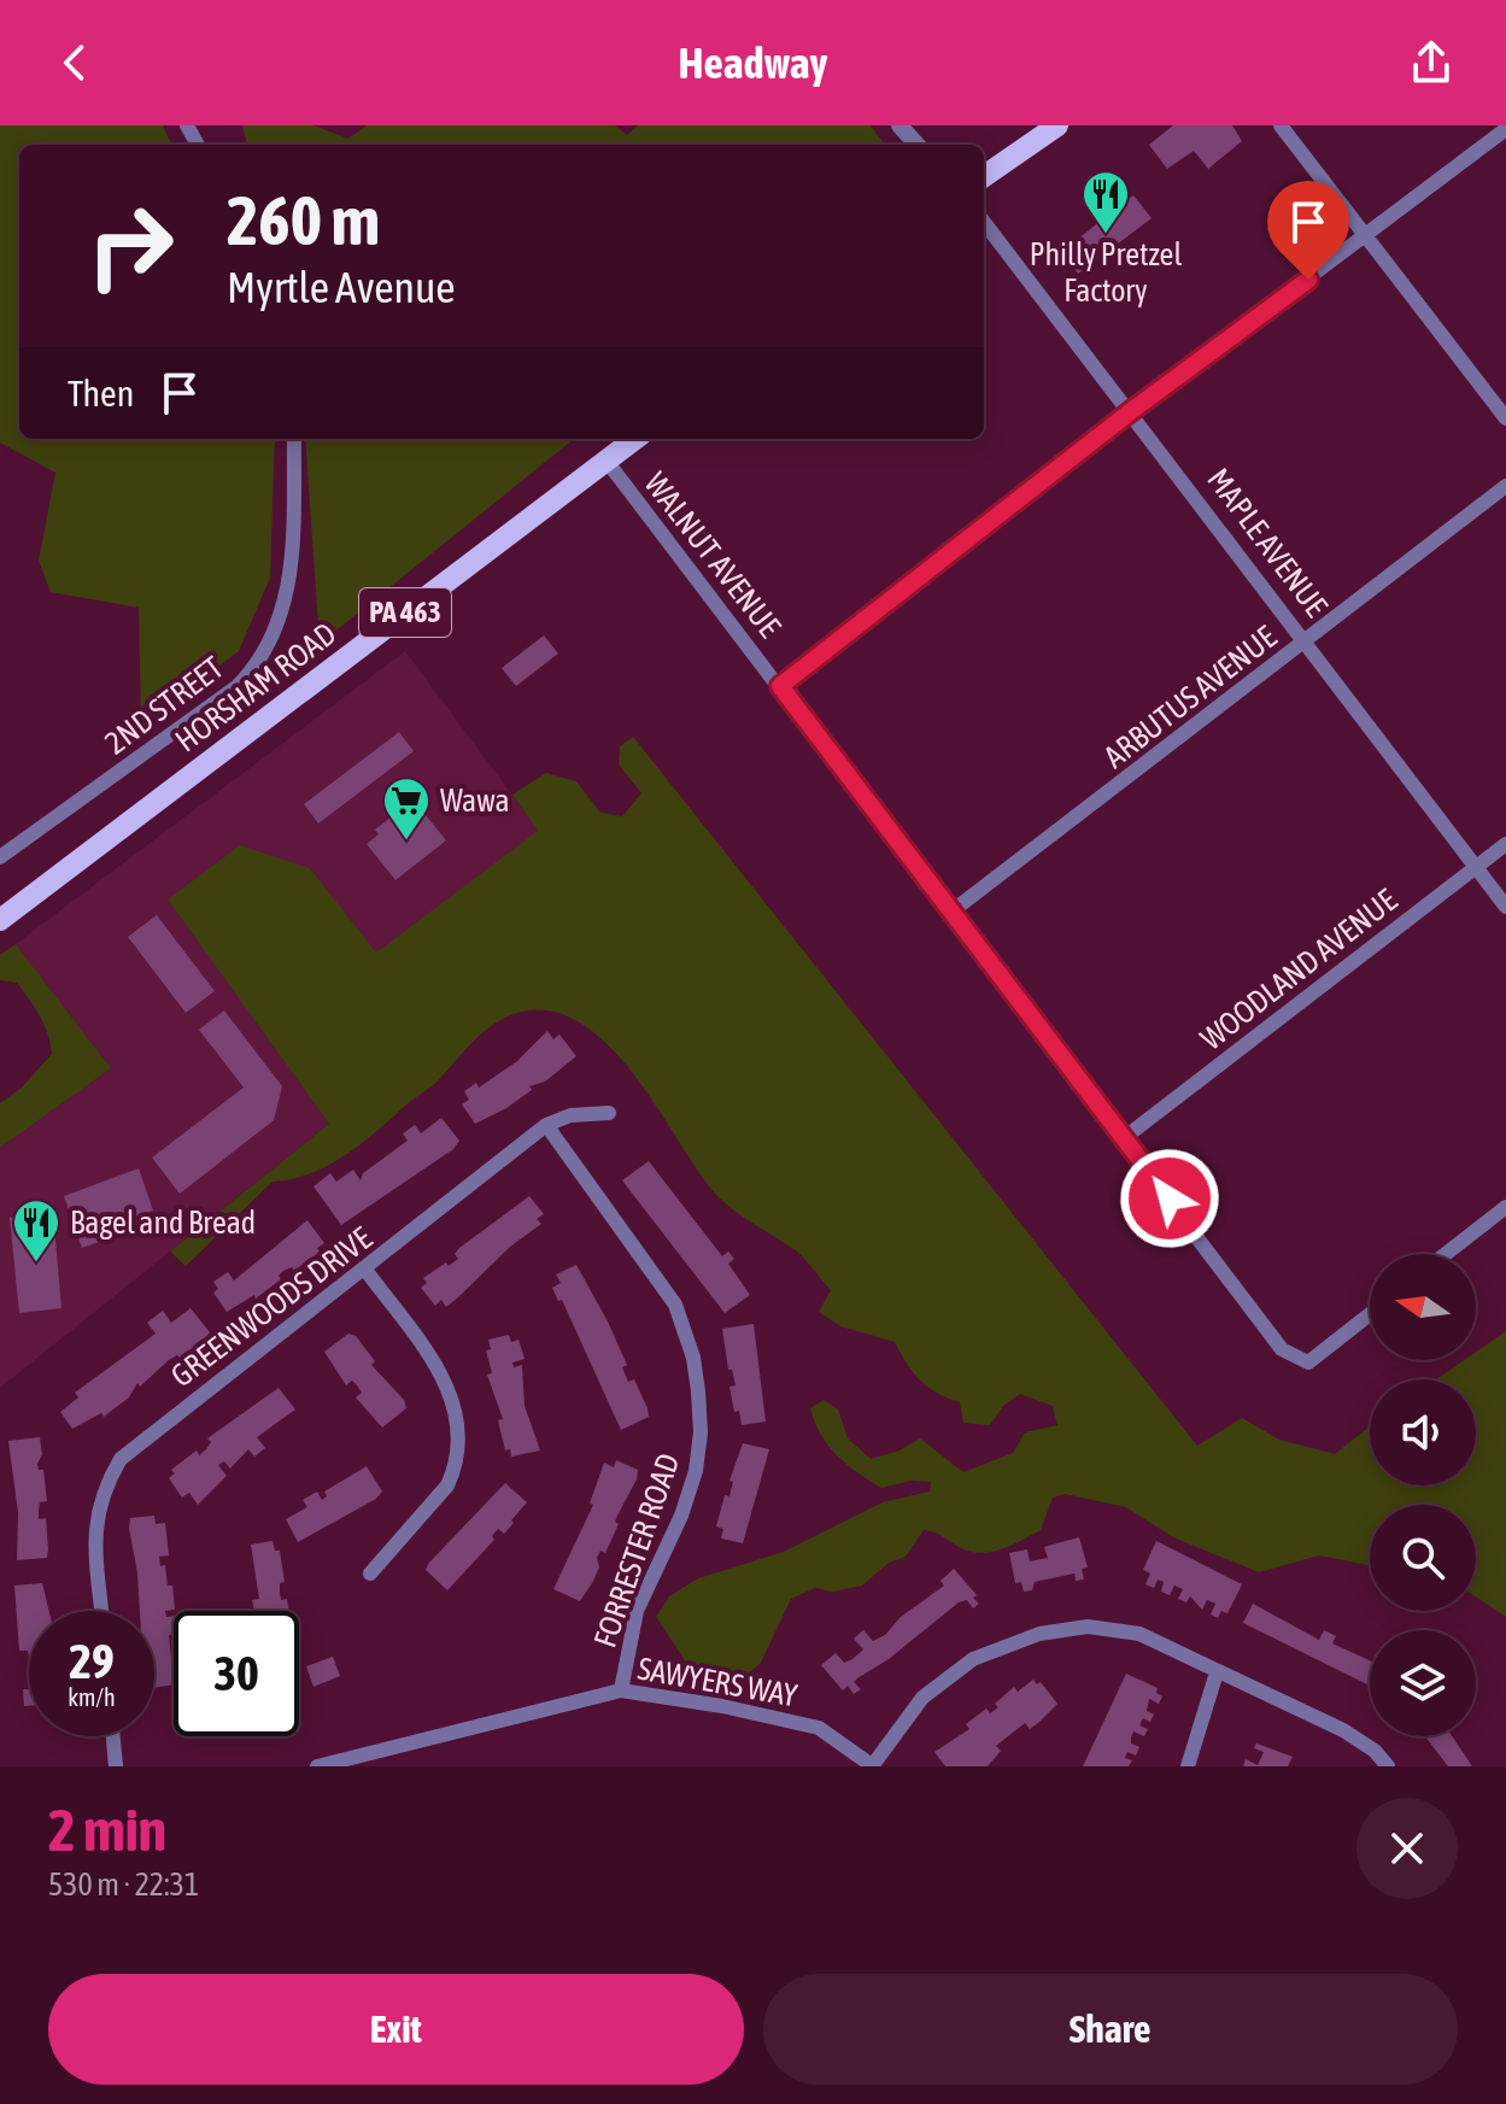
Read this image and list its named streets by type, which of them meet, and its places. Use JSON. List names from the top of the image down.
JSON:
{
  "streets": {
    "main road": ["PA 463", "HORSHAM ROAD"],
    "street": [
      "MAPLE AVENUE",
      "WALNUT AVENUE",
      "ARBUTUS AVENUE",
      "2ND STREET",
      "WOODLAND AVENUE",
      "GREENWOODS DRIVE",
      "FORRESTER ROAD",
      "SAWYERS WAY"
    ]
  },
  "crossings": [
    ["MAPLE AVENUE", "ARBUTUS AVENUE"],
    ["MAPLE AVENUE", "WOODLAND AVENUE"],
    ["WALNUT AVENUE", "HORSHAM ROAD"],
    ["WALNUT AVENUE", "ARBUTUS AVENUE"],
    ["WALNUT AVENUE", "WOODLAND AVENUE"],
    ["GREENWOODS DRIVE", "FORRESTER ROAD"],
    ["FORRESTER ROAD", "SAWYERS WAY"]
  ],
  "places": {
    "restaurant": ["Philly Pretzel Factory", "Bagel and Bread"],
    "supermarket": ["Wawa"]
  },
  "north": "left",
  "page": {
    "header": "Headway",
    "turn": ["260 m", "Myrtle Avenue"],
    "then": "Then",
    "speed": "29 km/h",
    "limit": "30",
    "heading": ["2 min", "530 m · 22:31"],
    "buttons": ["Exit", "Share"]
  }
}
